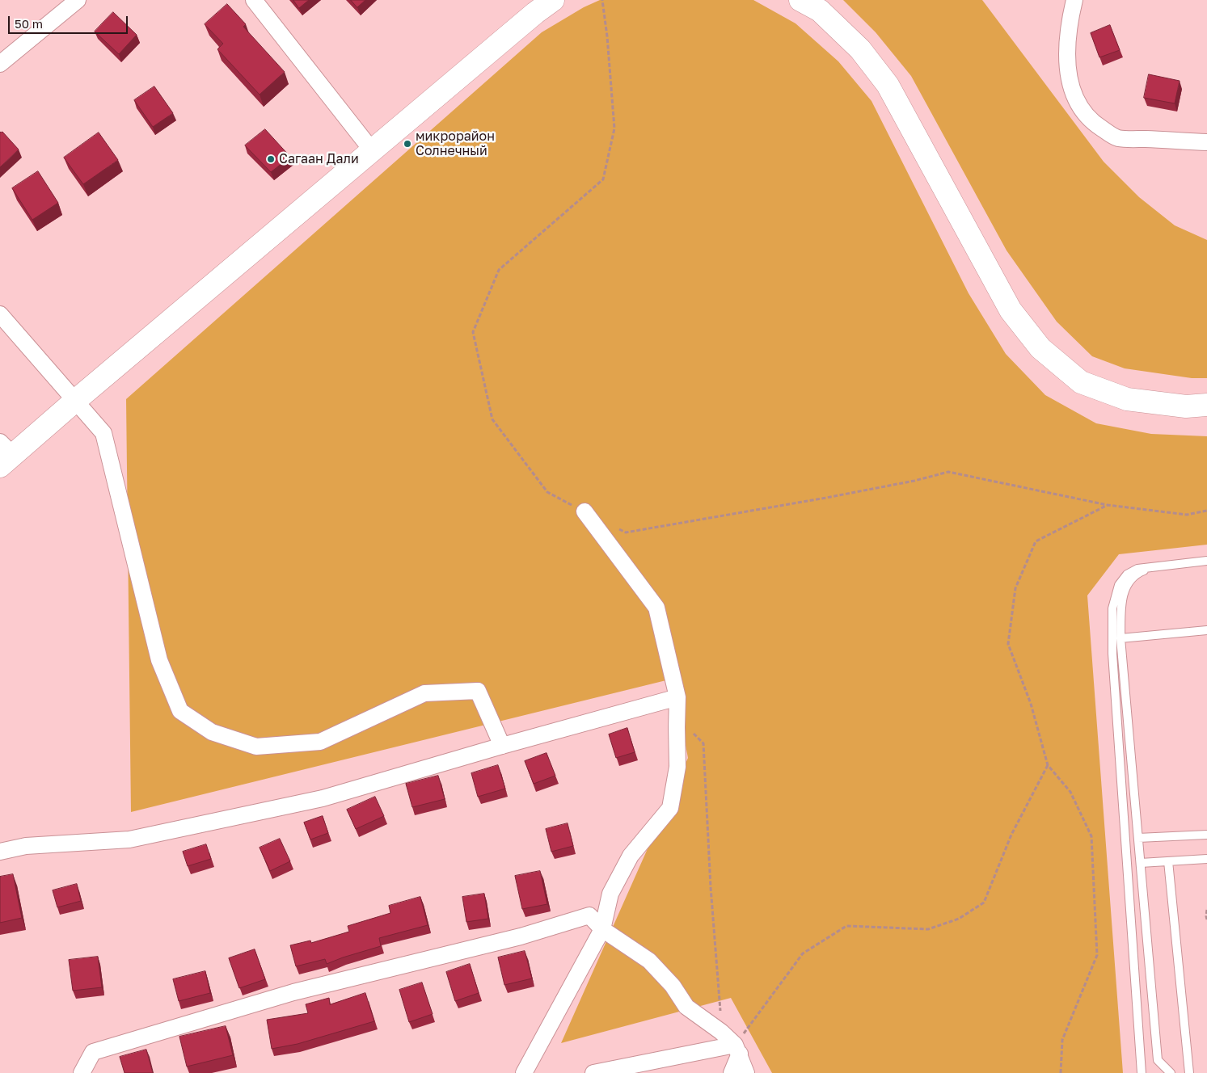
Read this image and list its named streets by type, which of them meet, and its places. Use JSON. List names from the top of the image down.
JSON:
{
  "places": ["микрорайон Солнечный", "Сагаан Дали"],
  "scale_bar": "50 m"
}
